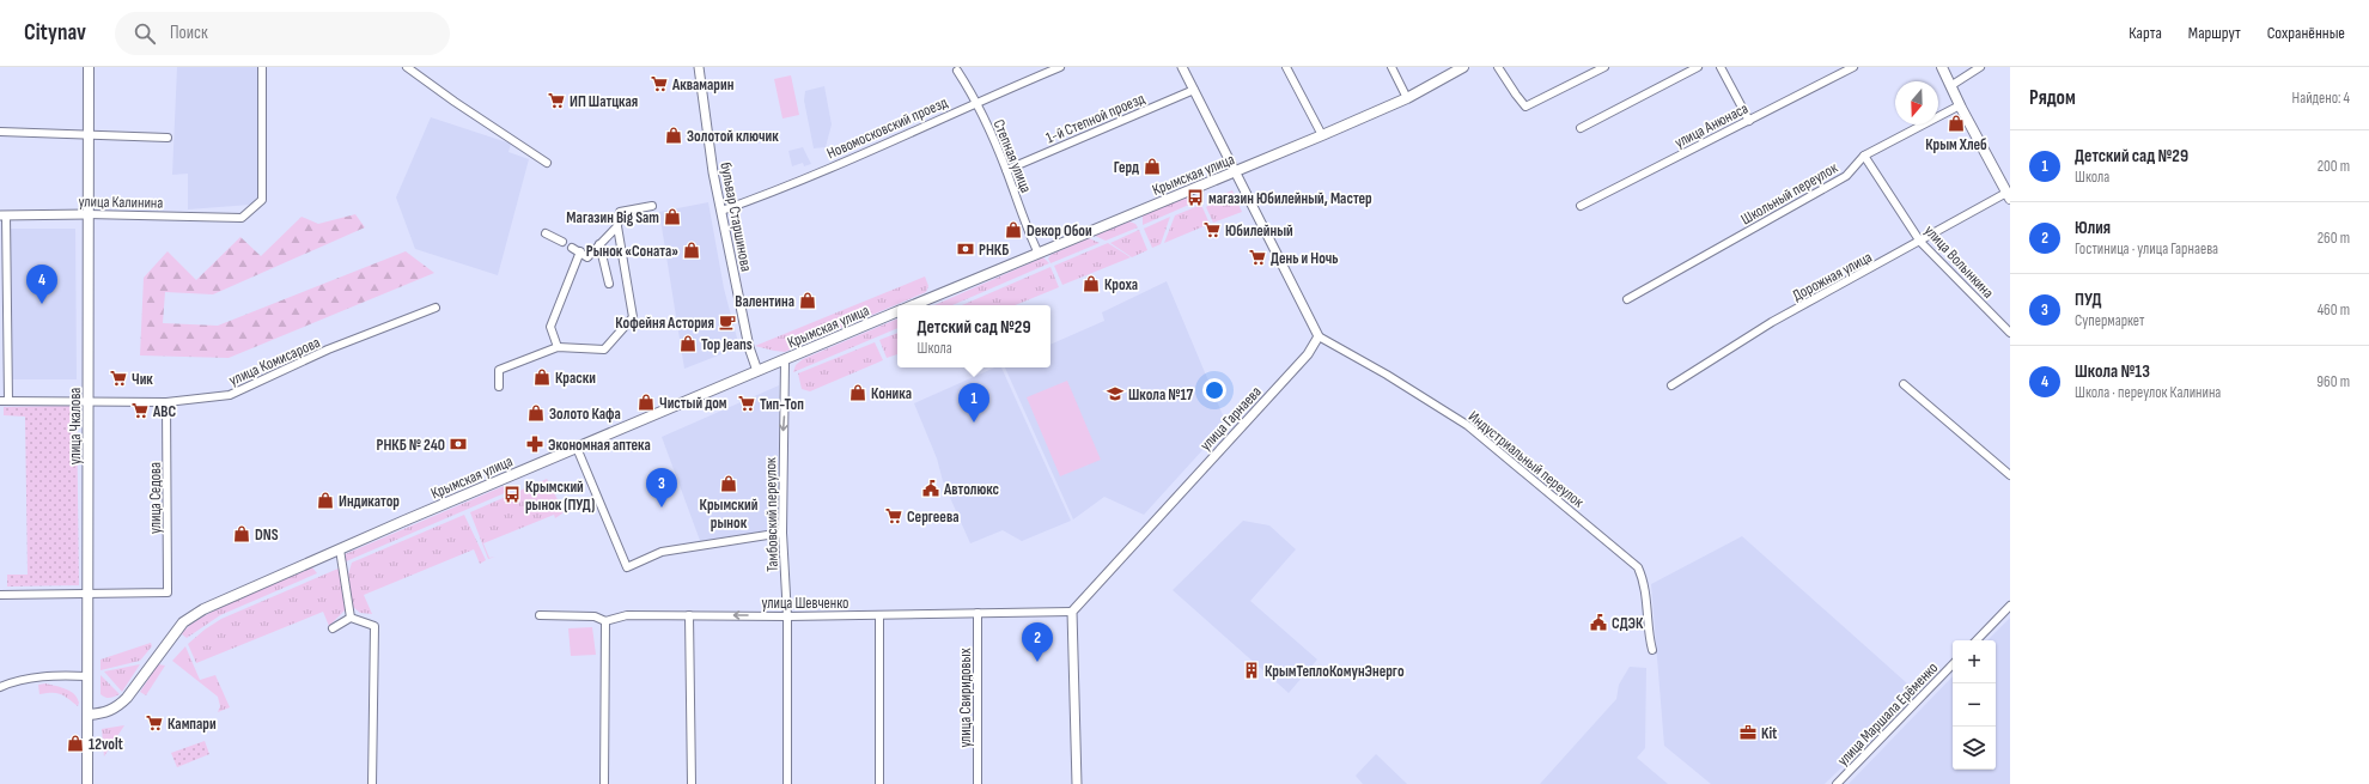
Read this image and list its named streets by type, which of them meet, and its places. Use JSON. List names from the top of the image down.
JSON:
{
  "streets": {
    "main road": ["Крымская улица", "улица Чкалова"],
    "street": [
      "1-й Степной проезд",
      "улица Анюнаса",
      "Новомосковский проезд",
      "Степная улица",
      "Школьный переулок",
      "улица Калинина",
      "бульвар Старшинова",
      "улица Волынкина",
      "Дорожная улица",
      "улица Комисарова",
      "улица Гарнаева",
      "Индустриальный переулок",
      "улица Седова",
      "Тамбовский переулок",
      "улица Шевченко",
      "улица Свиридовых",
      "улица Маршала Ерёменко"
    ]
  },
  "crossings": [
    ["1-й Степной проезд", "Степная улица"],
    ["Новомосковский проезд", "Степная улица"],
    ["Новомосковский проезд", "бульвар Старшинова"],
    ["Степная улица", "Крымская улица"],
    ["Крымская улица", "бульвар Старшинова"],
    ["Крымская улица", "улица Чкалова"],
    ["Крымская улица", "Тамбовский переулок"],
    ["Школьный переулок", "улица Волынкина"],
    ["улица Калинина", "улица Чкалова"],
    ["улица Волынкина", "Дорожная улица"],
    ["улица Комисарова", "улица Чкалова"],
    ["улица Комисарова", "улица Седова"],
    ["улица Гарнаева", "Индустриальный переулок"],
    ["улица Гарнаева", "улица Шевченко"],
    ["улица Чкалова", "улица Седова"],
    ["Тамбовский переулок", "улица Шевченко"],
    ["улица Шевченко", "улица Свиридовых"]
  ],
  "one_way": ["Тамбовский переулок"],
  "places": {
    "supermarket": [
      "Аквамарин",
      "ИП Шатцкая",
      "Юбилейный",
      "День и Ночь",
      "Чик",
      "Тип-Топ",
      "ABC",
      "Сергеева",
      "Кампари"
    ],
    "shop": [
      "Крым Хлеб",
      "Золотой ключик",
      "Герд",
      "Магазин Big Sam",
      "Dекор Обои",
      "Рынок «Соната»",
      "Кроха",
      "Валентина",
      "Top Jeans",
      "Краски",
      "Коника",
      "Чистый дом",
      "Золото Кафа",
      "Крымский рынок",
      "Индикатор",
      "DNS",
      "12volt"
    ],
    "bus stop": ["магазин Юбилейный, Мастер", "Крымский рынок (ПУД)"],
    "bank": ["РНКБ", "РНКБ № 240"],
    "cafe": ["Кофейня Астория"],
    "school or university": ["Школа №17"],
    "pharmacy": ["Экономная аптека"],
    "public building": ["Автолюкс", "СДЭК"],
    "building": ["КрымТеплоКомунЭнерго"],
    "office": ["Kit"]
  },
  "north": "bottom",
  "page": {
    "header": "Citynav",
    "search": "Поиск",
    "nav": ["Карта", "Маршрут", "Сохранённые"],
    "heading": ["Рядом", "Найдено: 4"],
    "list": [
      {
        "mark": "1",
        "name": "Детский сад №29",
        "note": "Школа",
        "value": "200 m"
      },
      {
        "mark": "2",
        "name": "Юлия",
        "note": "Гостиница · улица Гарнаева",
        "value": "260 m"
      },
      {
        "mark": "3",
        "name": "ПУД",
        "note": "Супермаркет",
        "value": "460 m"
      },
      {
        "mark": "4",
        "name": "Школа №13",
        "note": "Школа · переулок Калинина",
        "value": "960 m"
      }
    ],
    "pins": [
      "4",
      "1",
      "3",
      "2"
    ],
    "popup": ["Детский сад №29", "Школа"],
    "map_buttons": ["+", "−"]
  }
}
